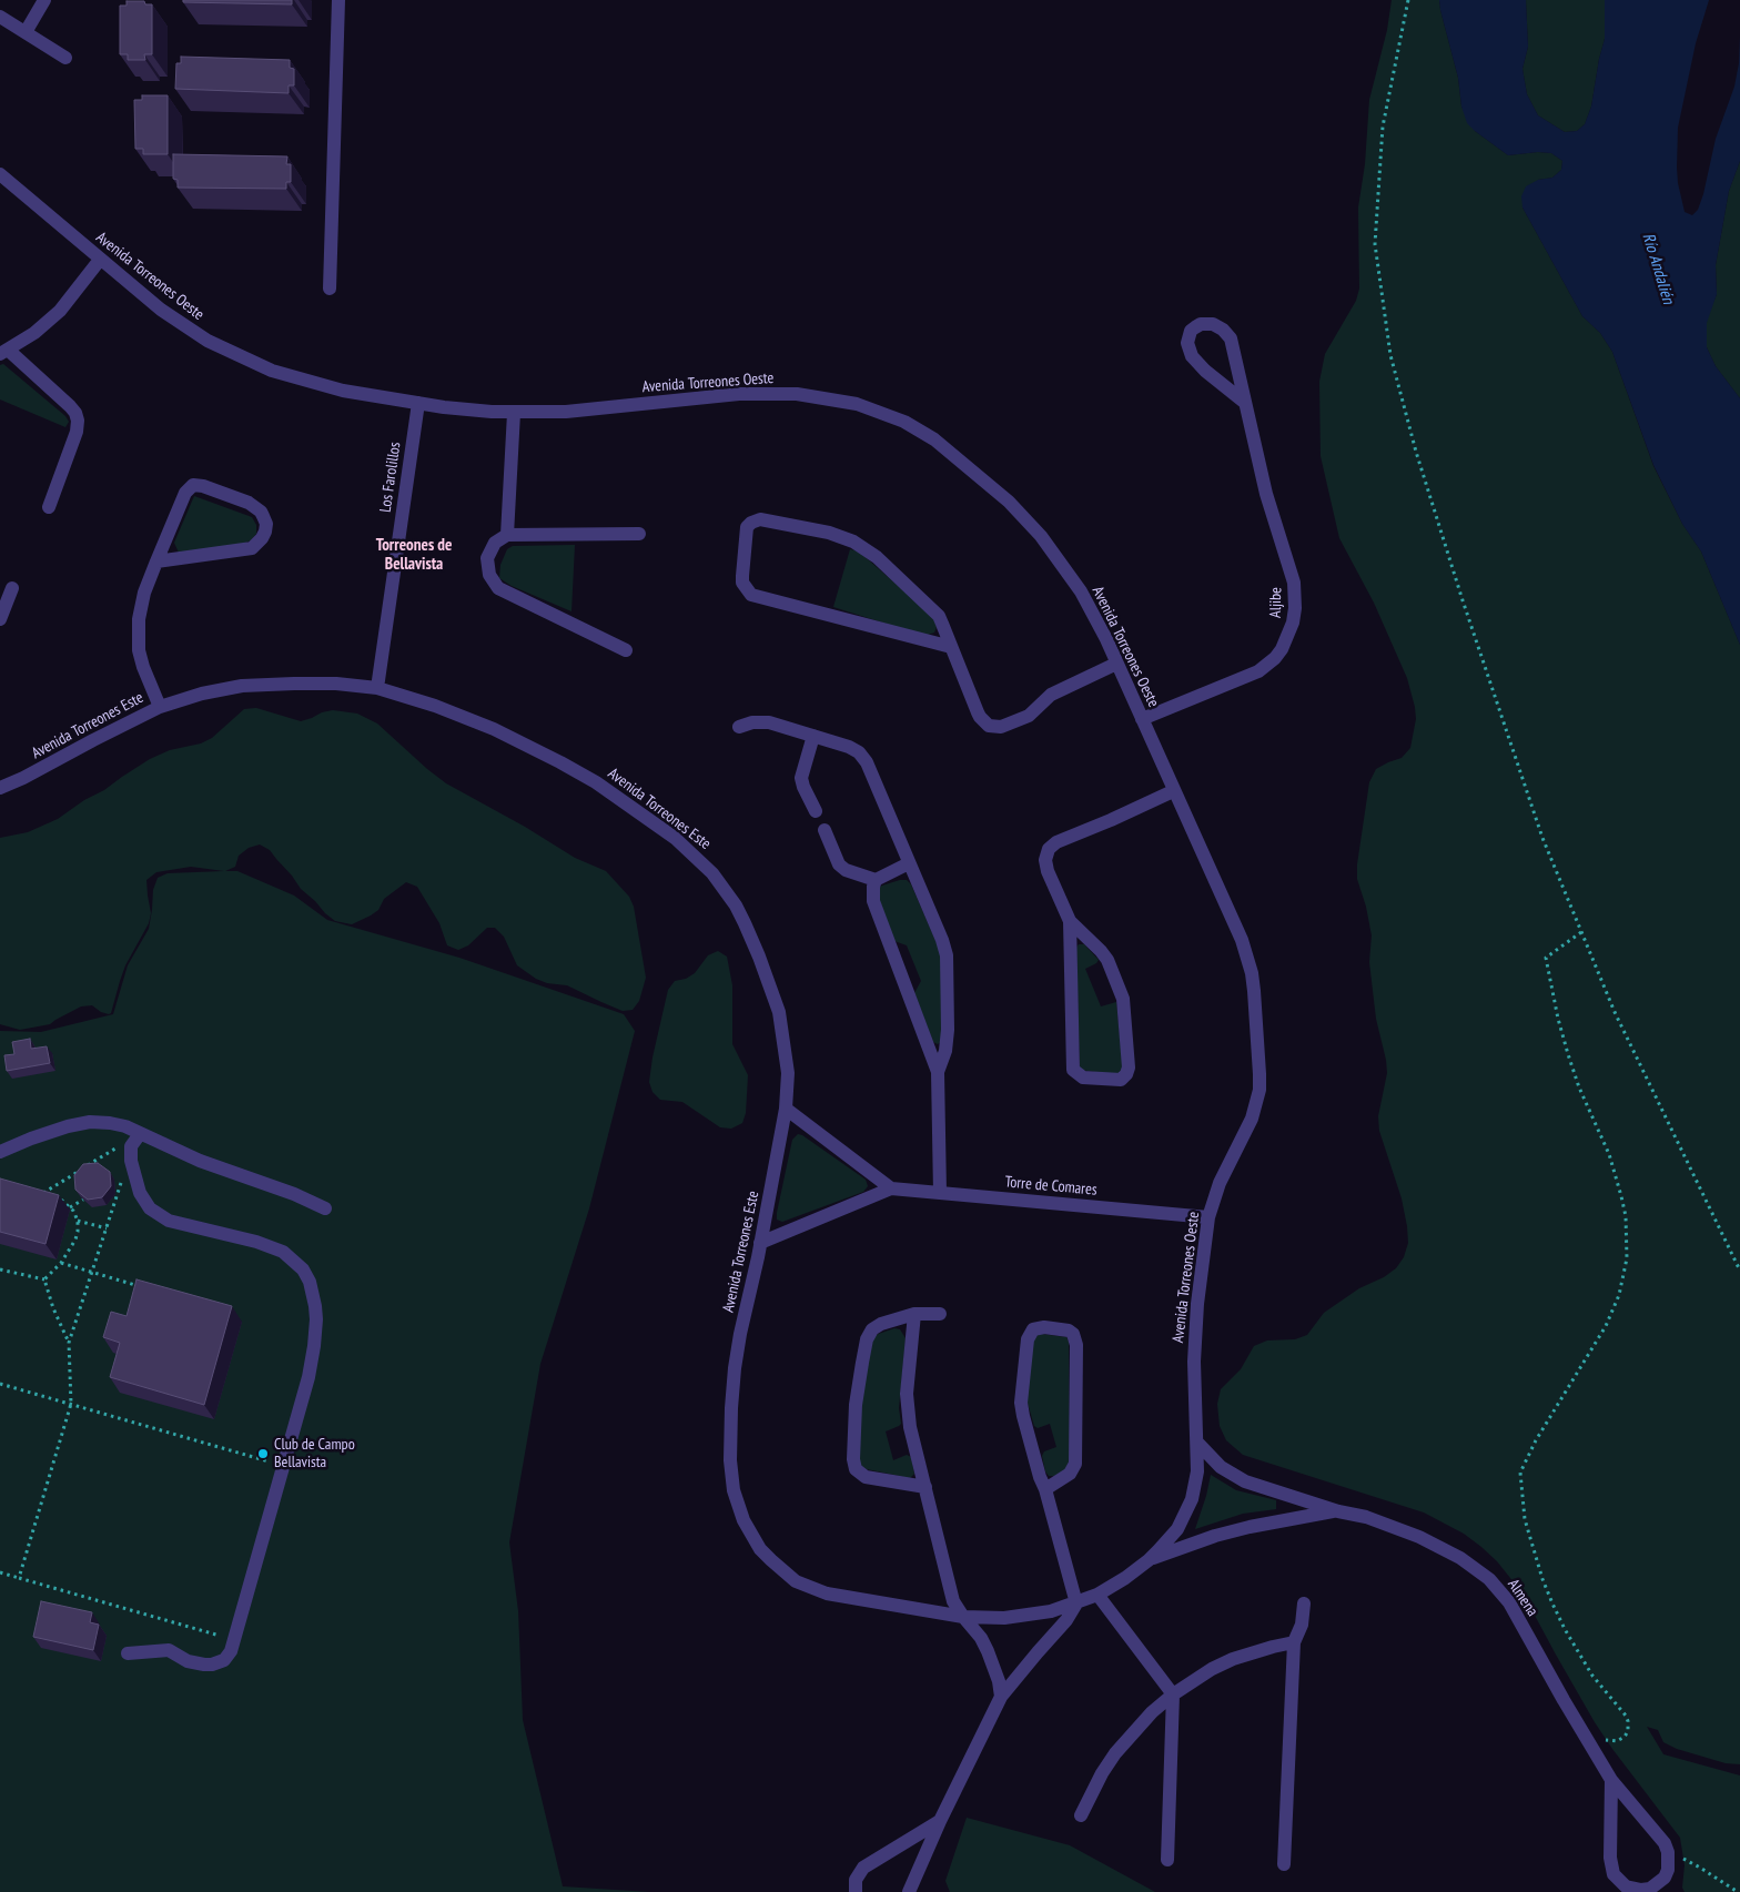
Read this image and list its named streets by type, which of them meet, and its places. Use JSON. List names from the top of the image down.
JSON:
{
  "streets": {
    "street": [
      "Avenida Torreones Oeste",
      "Los Farolillos",
      "Aljibe",
      "Avenida Torreones Este",
      "Torre de Comares",
      "Almena"
    ]
  },
  "crossings": [
    ["Avenida Torreones Oeste", "Los Farolillos"],
    ["Avenida Torreones Oeste", "Aljibe"],
    ["Avenida Torreones Oeste", "Avenida Torreones Este"],
    ["Avenida Torreones Oeste", "Torre de Comares"],
    ["Avenida Torreones Oeste", "Almena"],
    ["Los Farolillos", "Avenida Torreones Este"],
    ["Avenida Torreones Este", "Torre de Comares"]
  ],
  "districts": ["Torreones de Bellavista"],
  "water": ["Río Andalién"],
  "places": ["Club de Campo Bellavista"]
}
